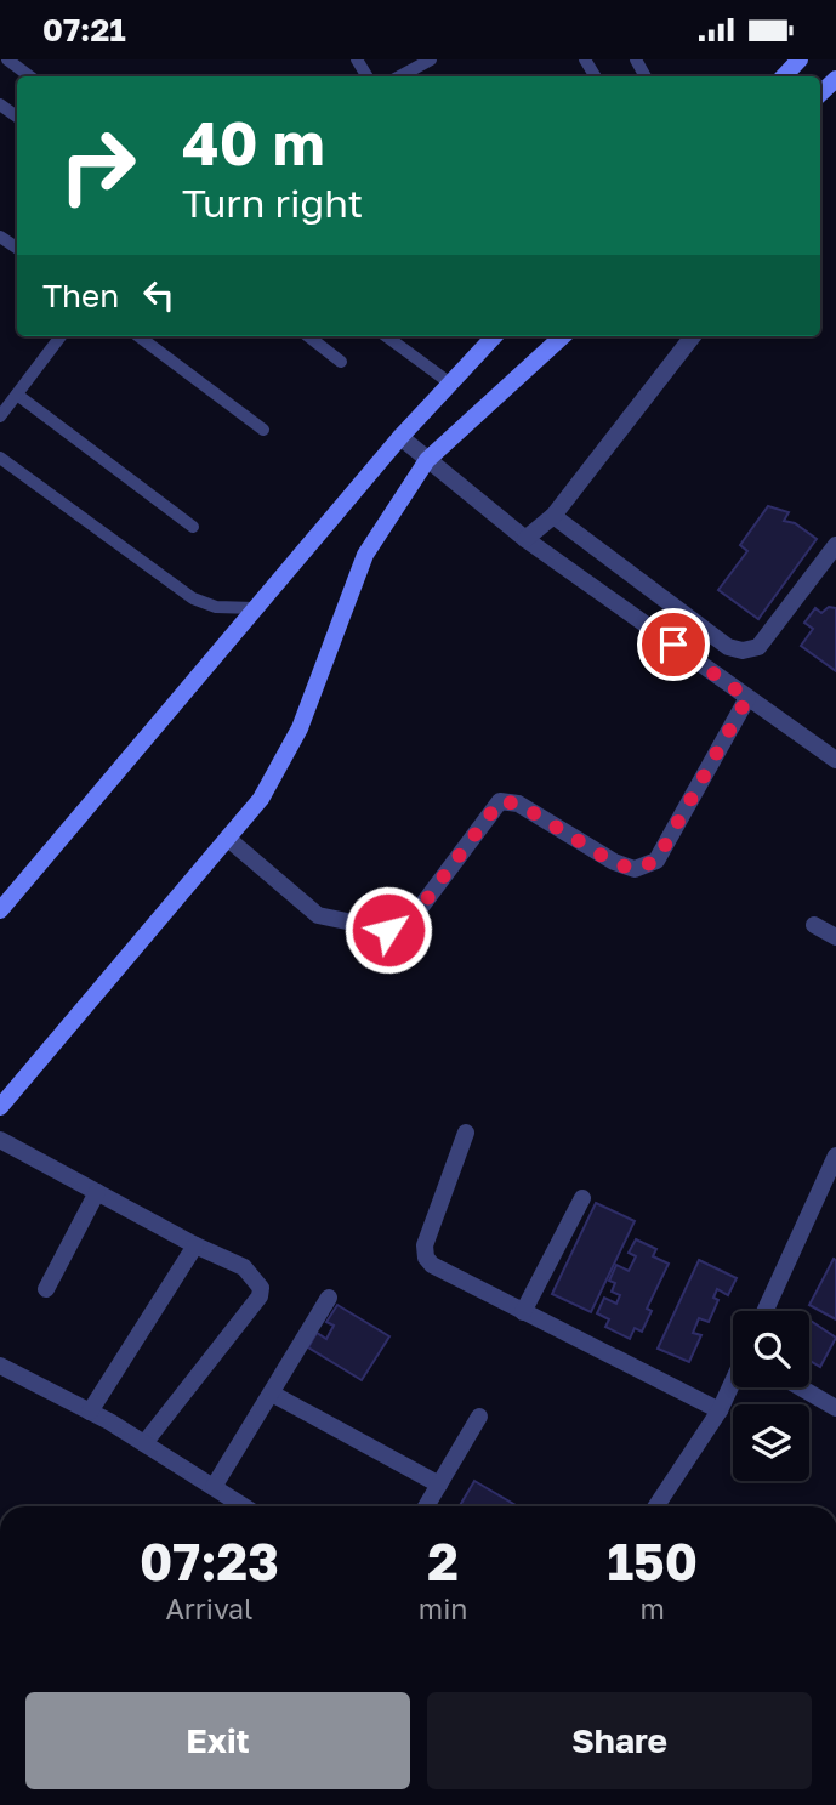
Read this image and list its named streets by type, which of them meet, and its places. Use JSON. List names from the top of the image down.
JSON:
{
  "page": {
    "status": "07:21",
    "turn": ["40 m", "Turn right"],
    "then": "Then",
    "eta": [
      "07:23",
      "Arrival",
      "2",
      "min",
      "150",
      "m"
    ],
    "buttons": ["Exit", "Share"]
  }
}
